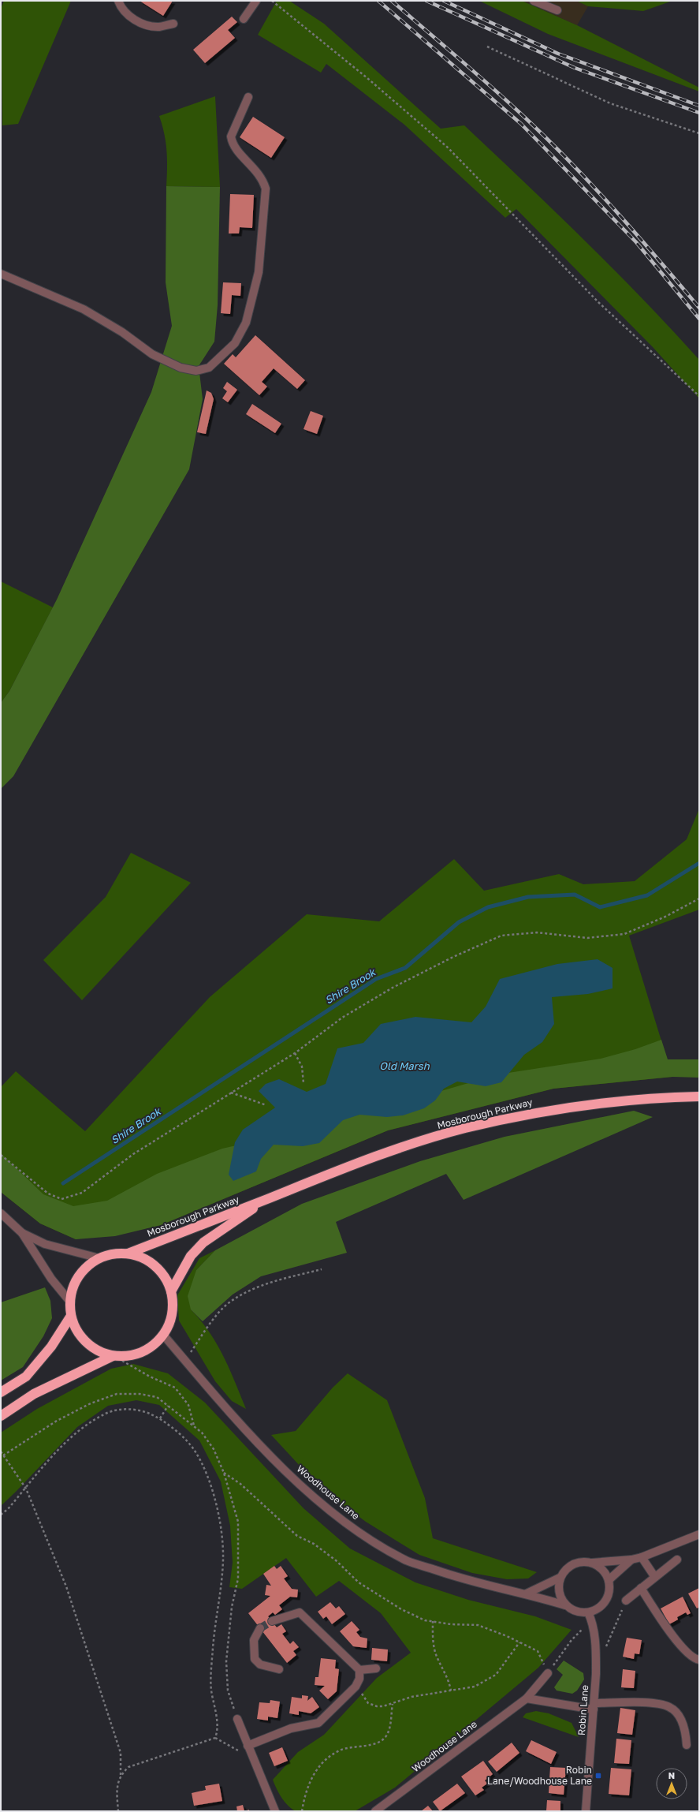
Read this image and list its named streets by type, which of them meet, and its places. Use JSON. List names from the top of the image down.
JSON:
{
  "streets": {
    "highway": ["Mosborough Parkway"],
    "street": ["Woodhouse Lane", "Robin Lane"]
  },
  "crossings": [
    ["Mosborough Parkway", "Woodhouse Lane"],
    ["Woodhouse Lane", "Robin Lane"]
  ],
  "water": ["Shire Brook", "Old Marsh"],
  "places": {
    "transit": ["Robin Lane/Woodhouse Lane"]
  },
  "north": "top"
}
